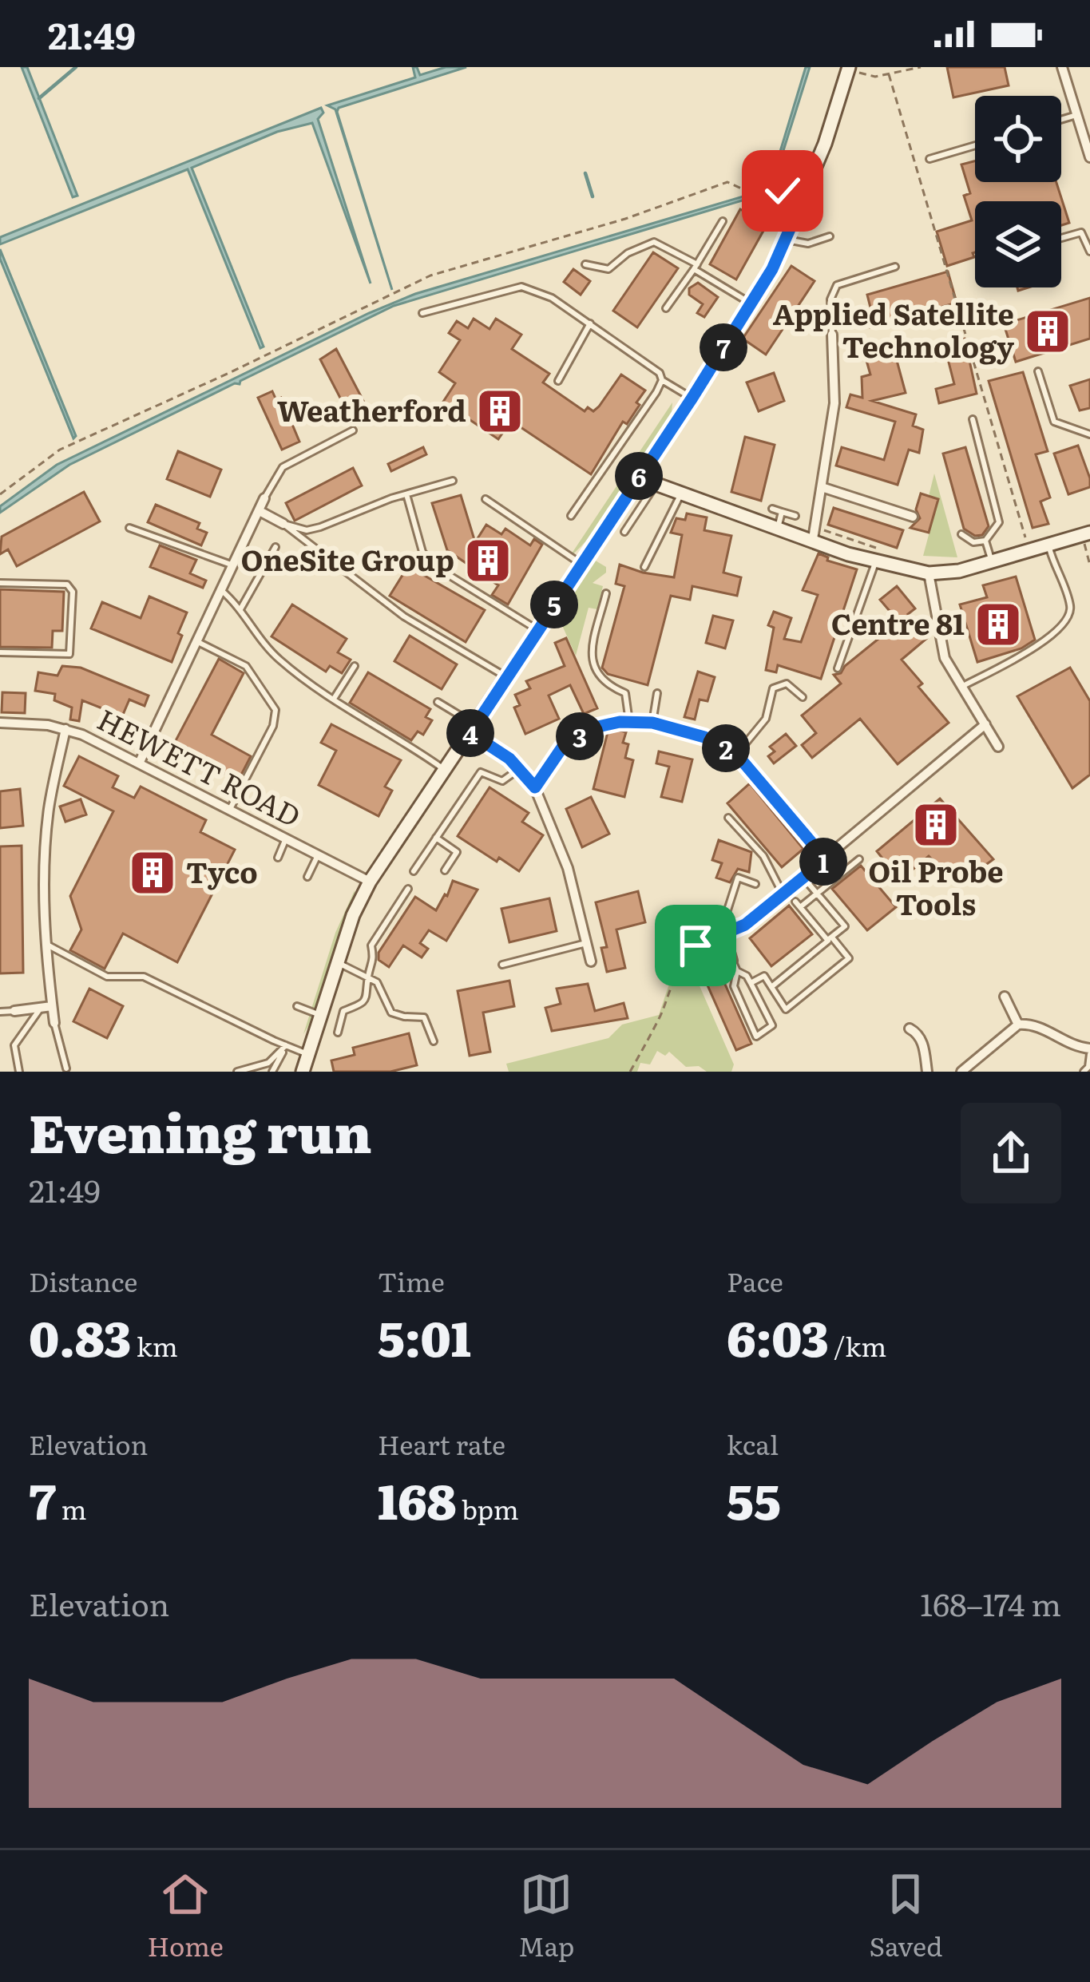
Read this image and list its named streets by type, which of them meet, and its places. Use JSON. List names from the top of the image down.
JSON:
{
  "streets": {
    "street": ["HEWETT ROAD"]
  },
  "places": {
    "building": [
      "Applied Satellite Technology",
      "Weatherford",
      "OneSite Group",
      "Centre 81",
      "Oil Probe Tools",
      "Tyco"
    ]
  },
  "page": {
    "status": "21:49",
    "pins": [
      "7",
      "6",
      "5",
      "4",
      "3",
      "2",
      "1"
    ],
    "heading": ["Evening run", "21:49"],
    "stats": [
      ["Distance", "0.83 km"],
      ["Time", "5:01"],
      ["Pace", "6:03 /km"],
      ["Elevation", "7 m"],
      ["Heart rate", "168 bpm"],
      ["kcal", "55"]
    ],
    "chart": ["Elevation", "168–174 m"],
    "tabs": ["Home", "Map", "Saved"]
  }
}
